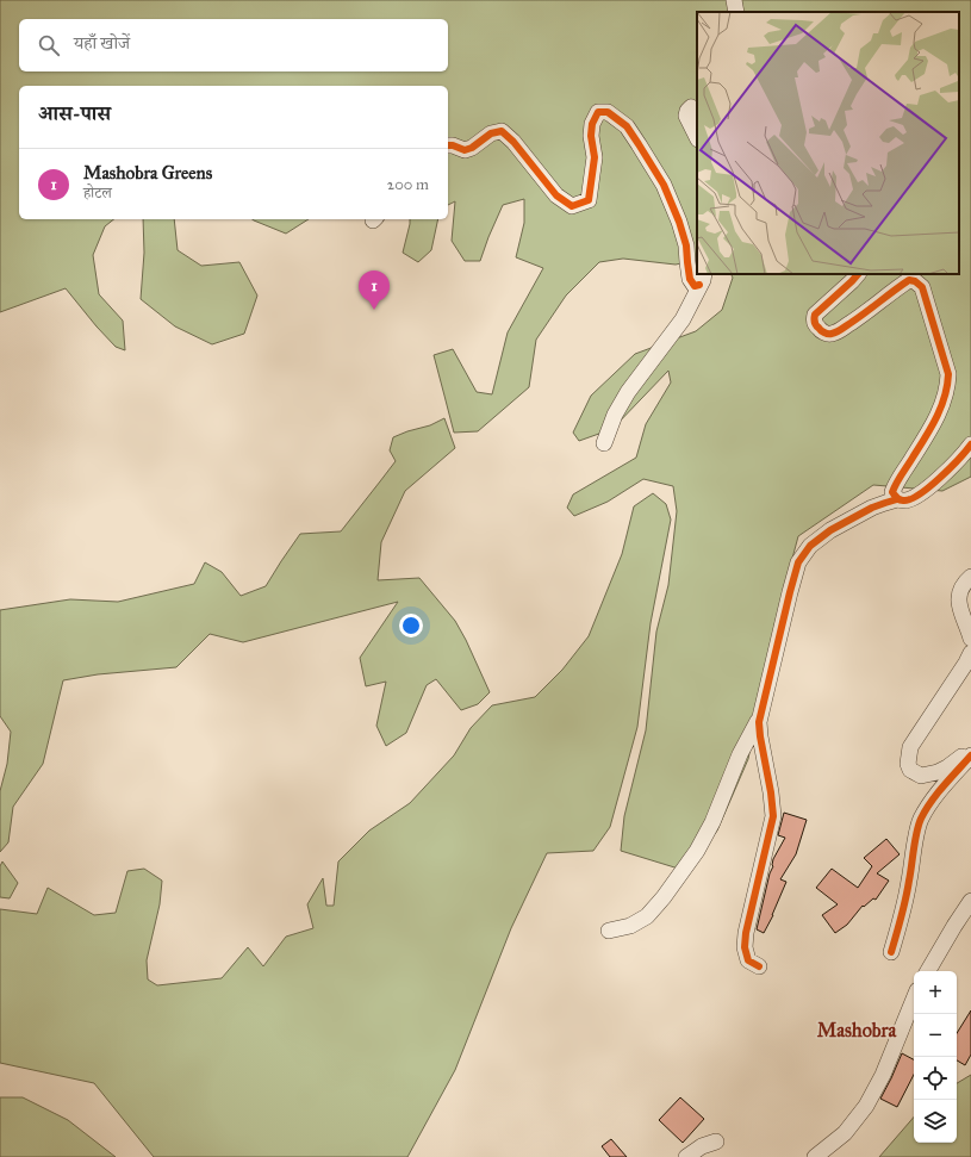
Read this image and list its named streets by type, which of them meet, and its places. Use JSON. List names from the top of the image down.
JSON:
{
  "districts": ["Mashobra"],
  "page": {
    "search": "यहाँ खोजें",
    "heading": "आस-पास",
    "list": [
      {
        "mark": "1",
        "name": "Mashobra Greens",
        "note": "होटल",
        "value": "200 m"
      }
    ],
    "pins": "1",
    "map_buttons": ["+", "−"]
  }
}
